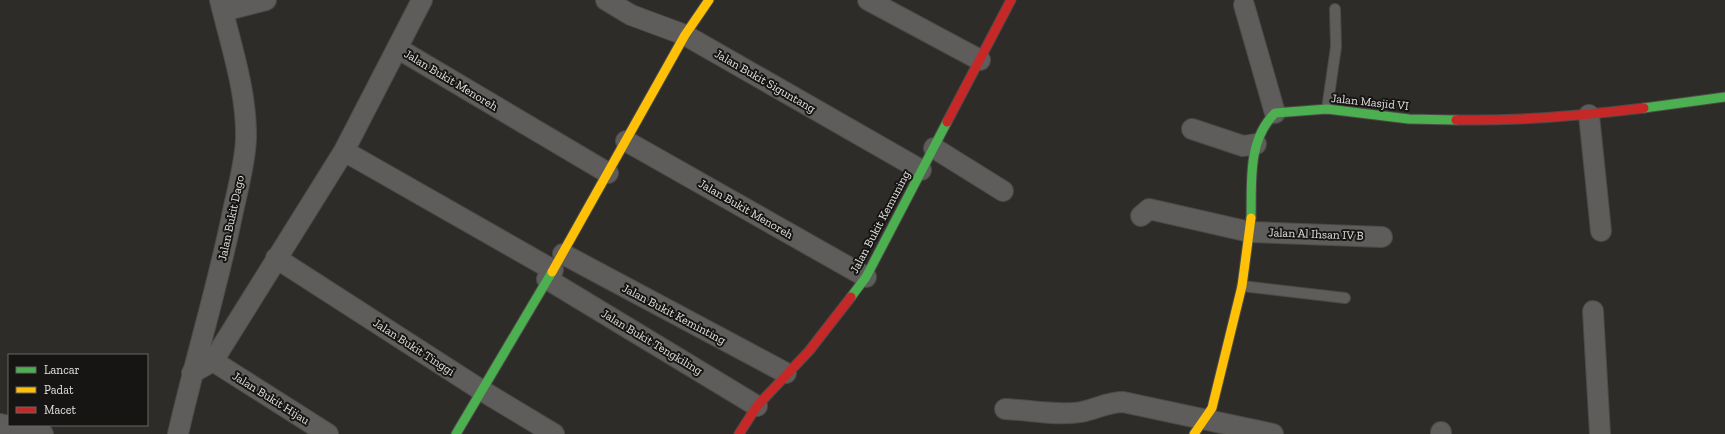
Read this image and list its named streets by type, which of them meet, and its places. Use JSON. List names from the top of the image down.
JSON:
{
  "streets": {
    "street": [
      "Jalan Bukit Menoreh",
      "Jalan Bukit Siguntang",
      "Jalan Masjid VI",
      "Jalan Bukit Dago",
      "Jalan Bukit Kemuning",
      "Jalan Al Ihsan IV B",
      "Jalan Bukit Keminting",
      "Jalan Bukit Tengkiling",
      "Jalan Bukit Tinggi",
      "Jalan Bukit Hijau"
    ]
  },
  "crossings": [
    ["Jalan Bukit Menoreh", "Jalan Bukit Kemuning"],
    ["Jalan Bukit Siguntang", "Jalan Bukit Kemuning"],
    ["Jalan Bukit Kemuning", "Jalan Bukit Keminting"],
    ["Jalan Bukit Kemuning", "Jalan Bukit Tengkiling"],
    ["Jalan Bukit Keminting", "Jalan Bukit Tengkiling"]
  ],
  "legend": ["Lancar", "Padat", "Macet"]
}
